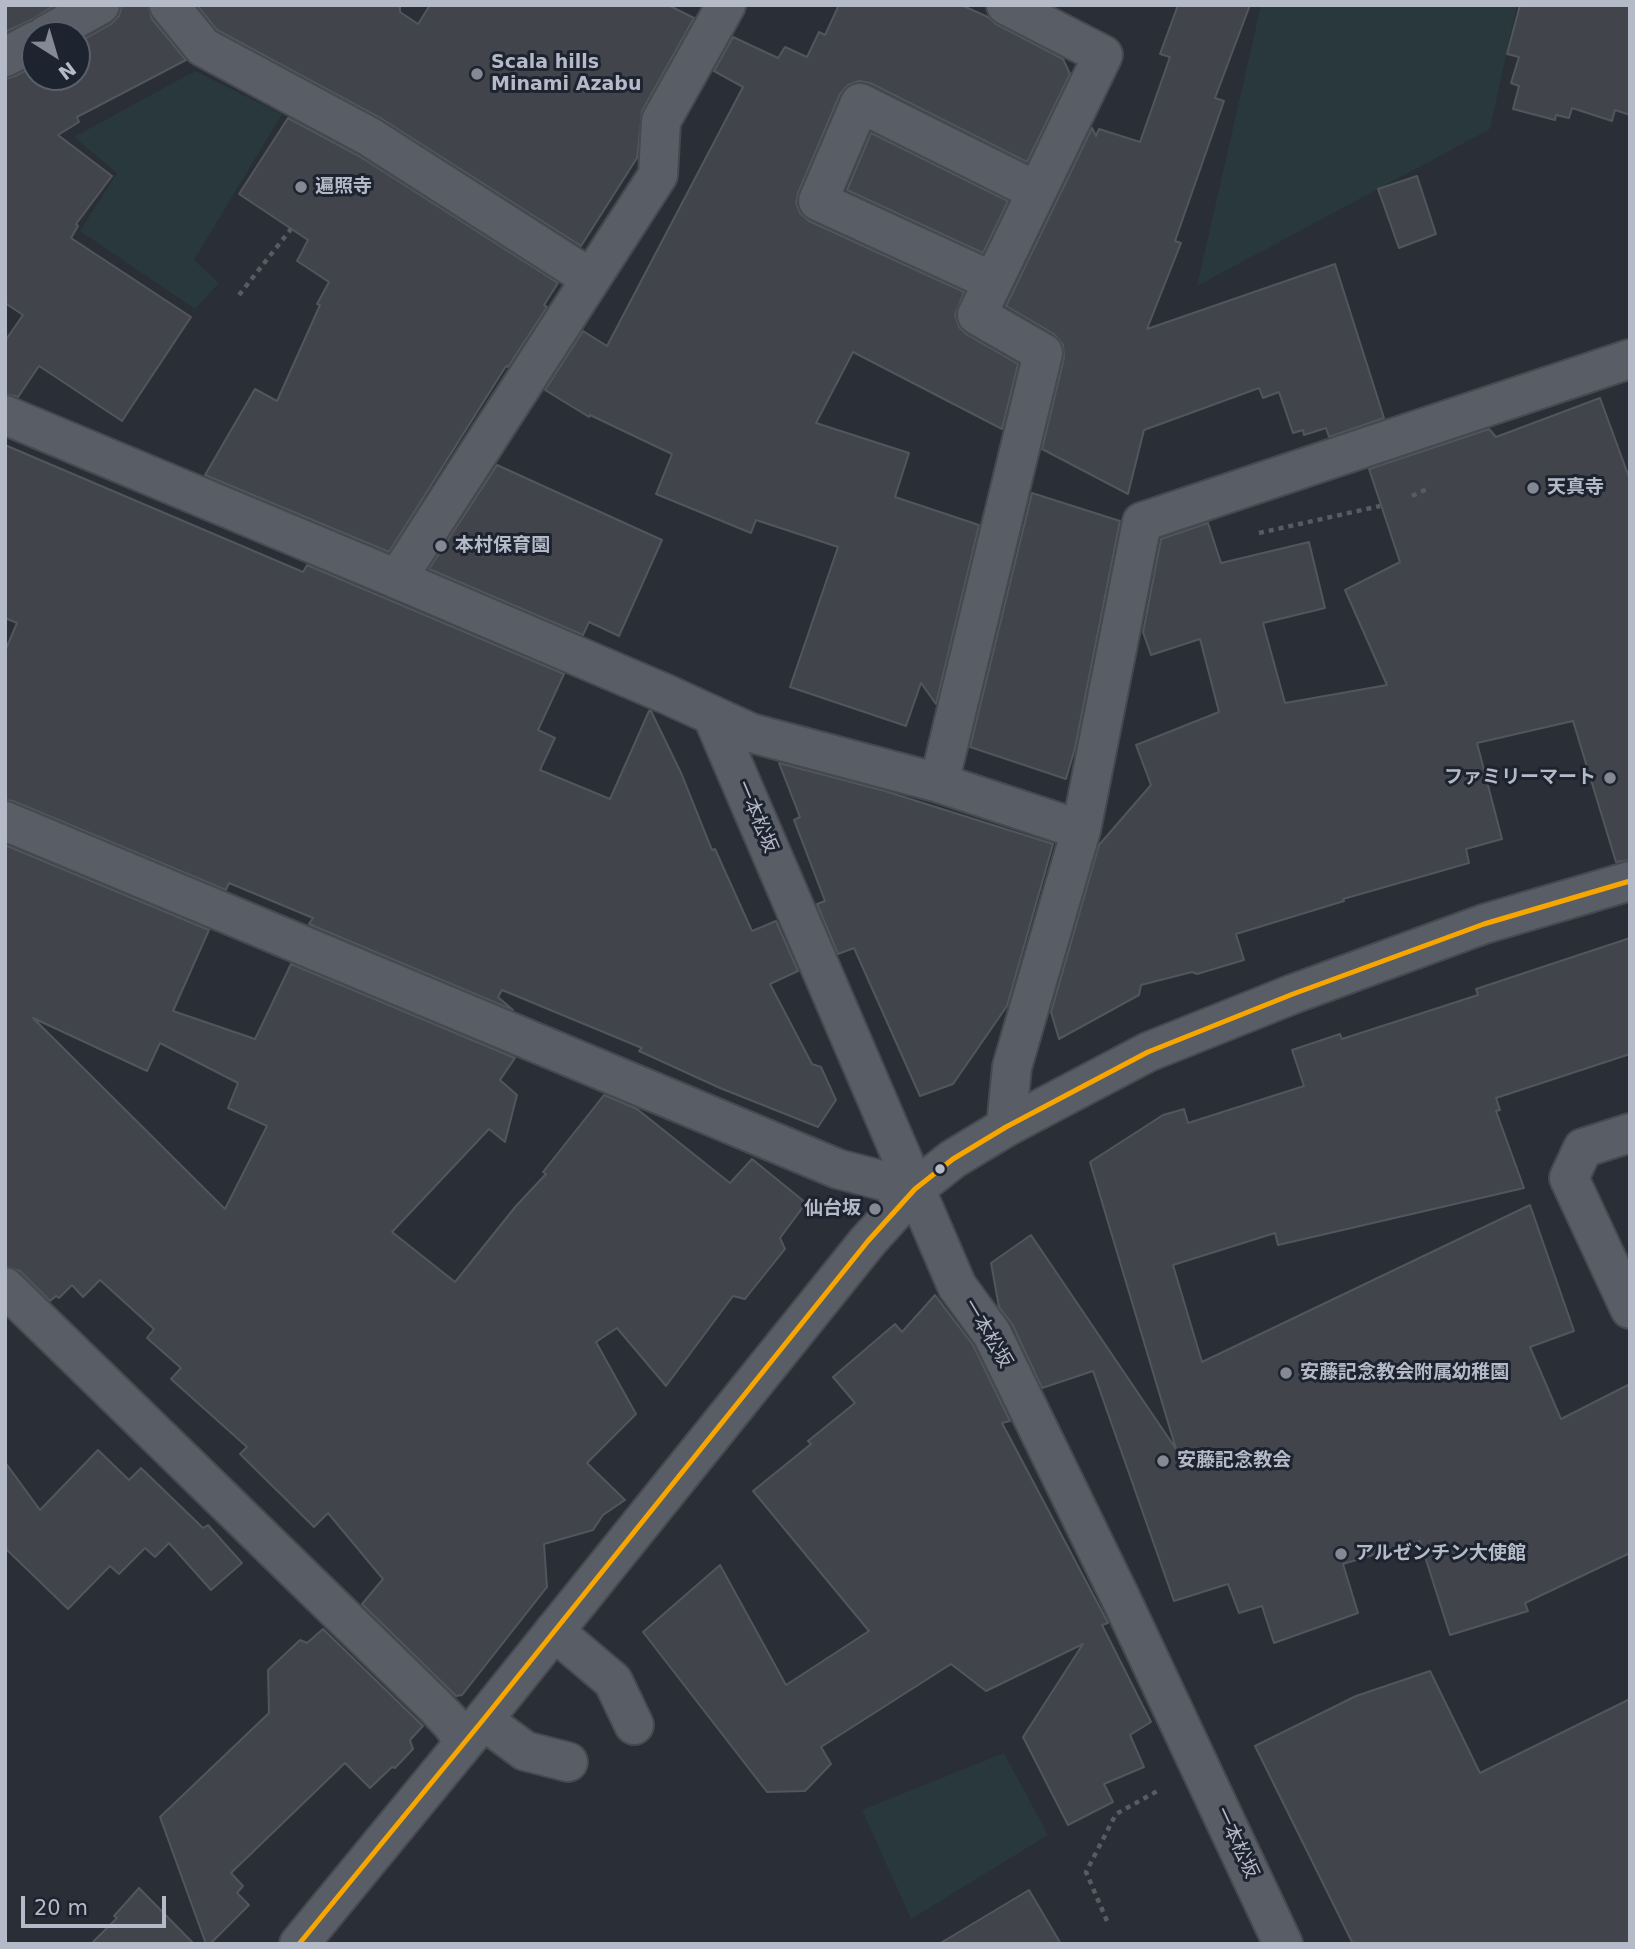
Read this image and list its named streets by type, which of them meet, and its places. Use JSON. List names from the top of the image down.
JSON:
{
  "streets": {
    "street": ["一本松坂"]
  },
  "places": [
    "Scala hills Minami Azabu",
    "遍照寺",
    "天真寺",
    "本村保育園",
    "ファミリーマート",
    "仙台坂",
    "安藤記念教会附属幼稚園",
    "安藤記念教会",
    "アルゼンチン大使館"
  ],
  "scale_bar": "20 m",
  "north": "bottom right"
}
